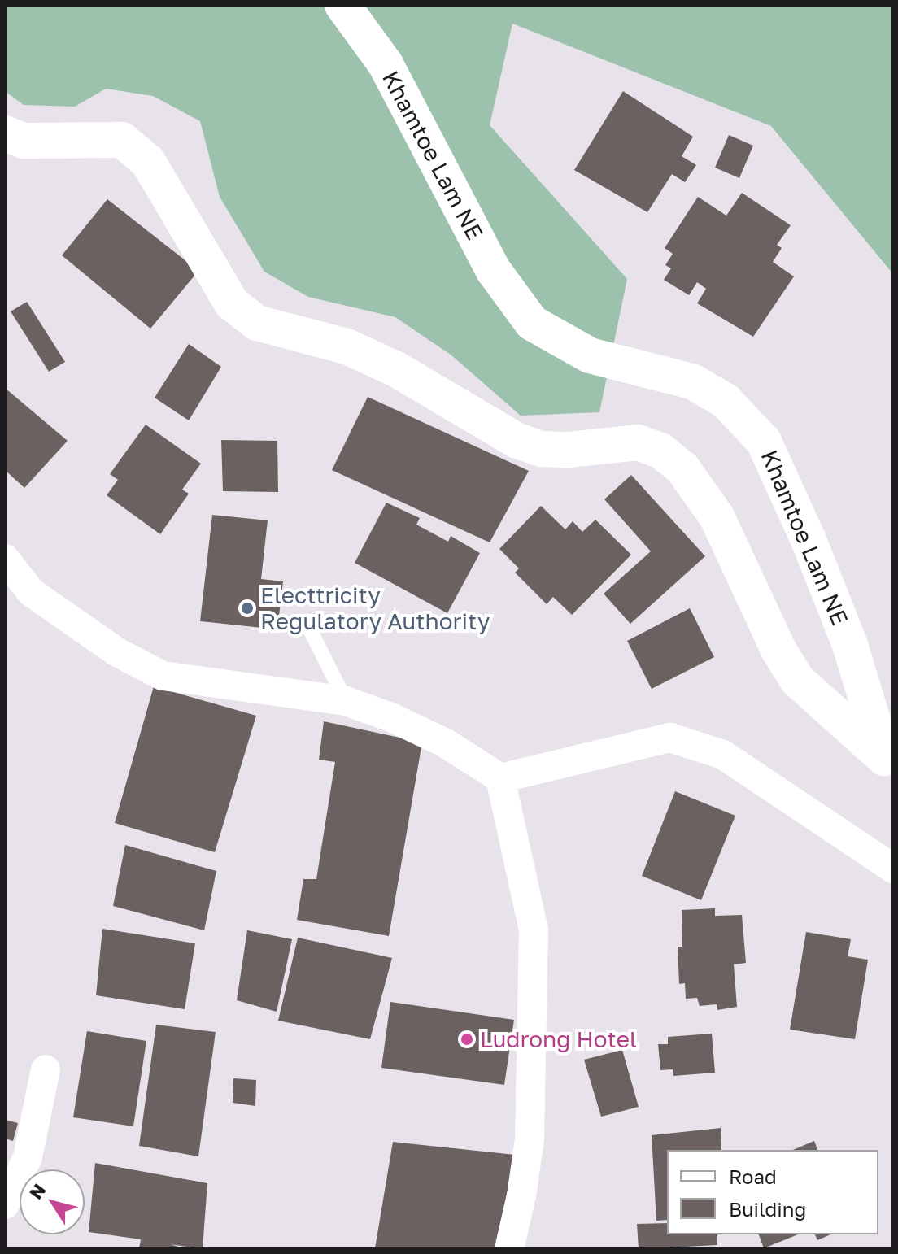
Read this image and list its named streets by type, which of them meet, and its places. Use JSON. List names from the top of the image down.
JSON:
{
  "streets": {
    "main road": ["Khamtoe Lam NE"]
  },
  "places": ["Electtricity Regulatory Authority", "Ludrong Hotel"],
  "legend": ["Road", "Building"],
  "north": "top left"
}
